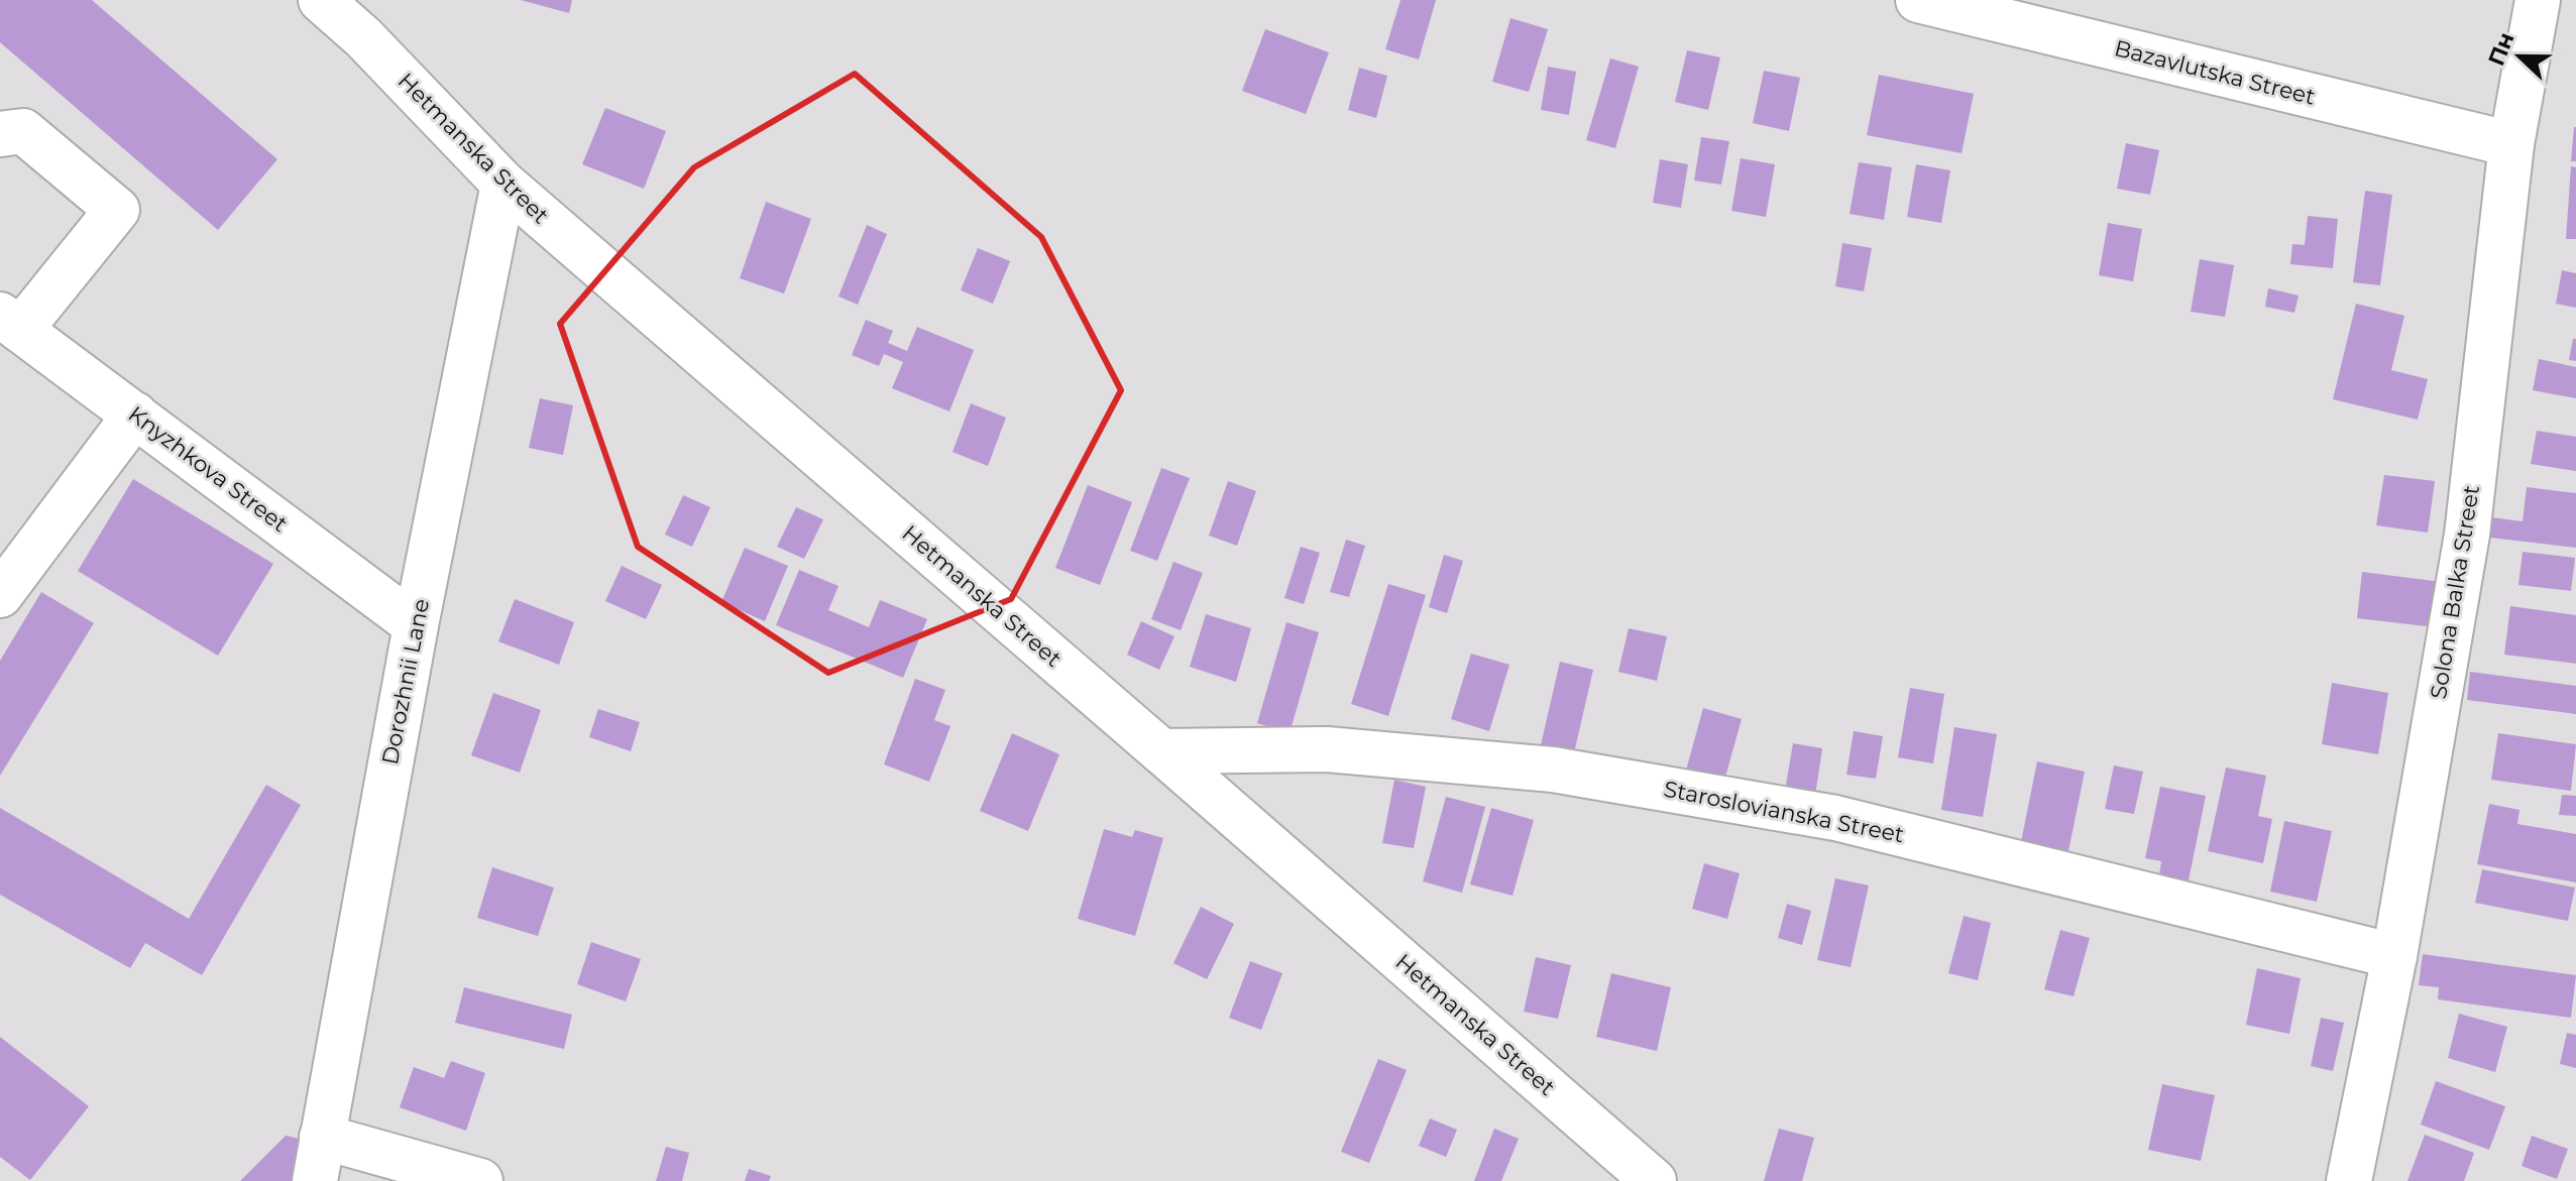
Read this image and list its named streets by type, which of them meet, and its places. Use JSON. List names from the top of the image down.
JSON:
{
  "streets": {
    "street": [
      "Bazavlutska Street",
      "Hetmanska Street",
      "Knyzhkova Street",
      "Solona Balka Street",
      "Dorozhnii Lane",
      "Staroslovianska Street"
    ]
  },
  "crossings": [
    ["Bazavlutska Street", "Solona Balka Street"],
    ["Hetmanska Street", "Dorozhnii Lane"],
    ["Hetmanska Street", "Staroslovianska Street"],
    ["Knyzhkova Street", "Dorozhnii Lane"],
    ["Solona Balka Street", "Staroslovianska Street"]
  ],
  "north": "left"
}
